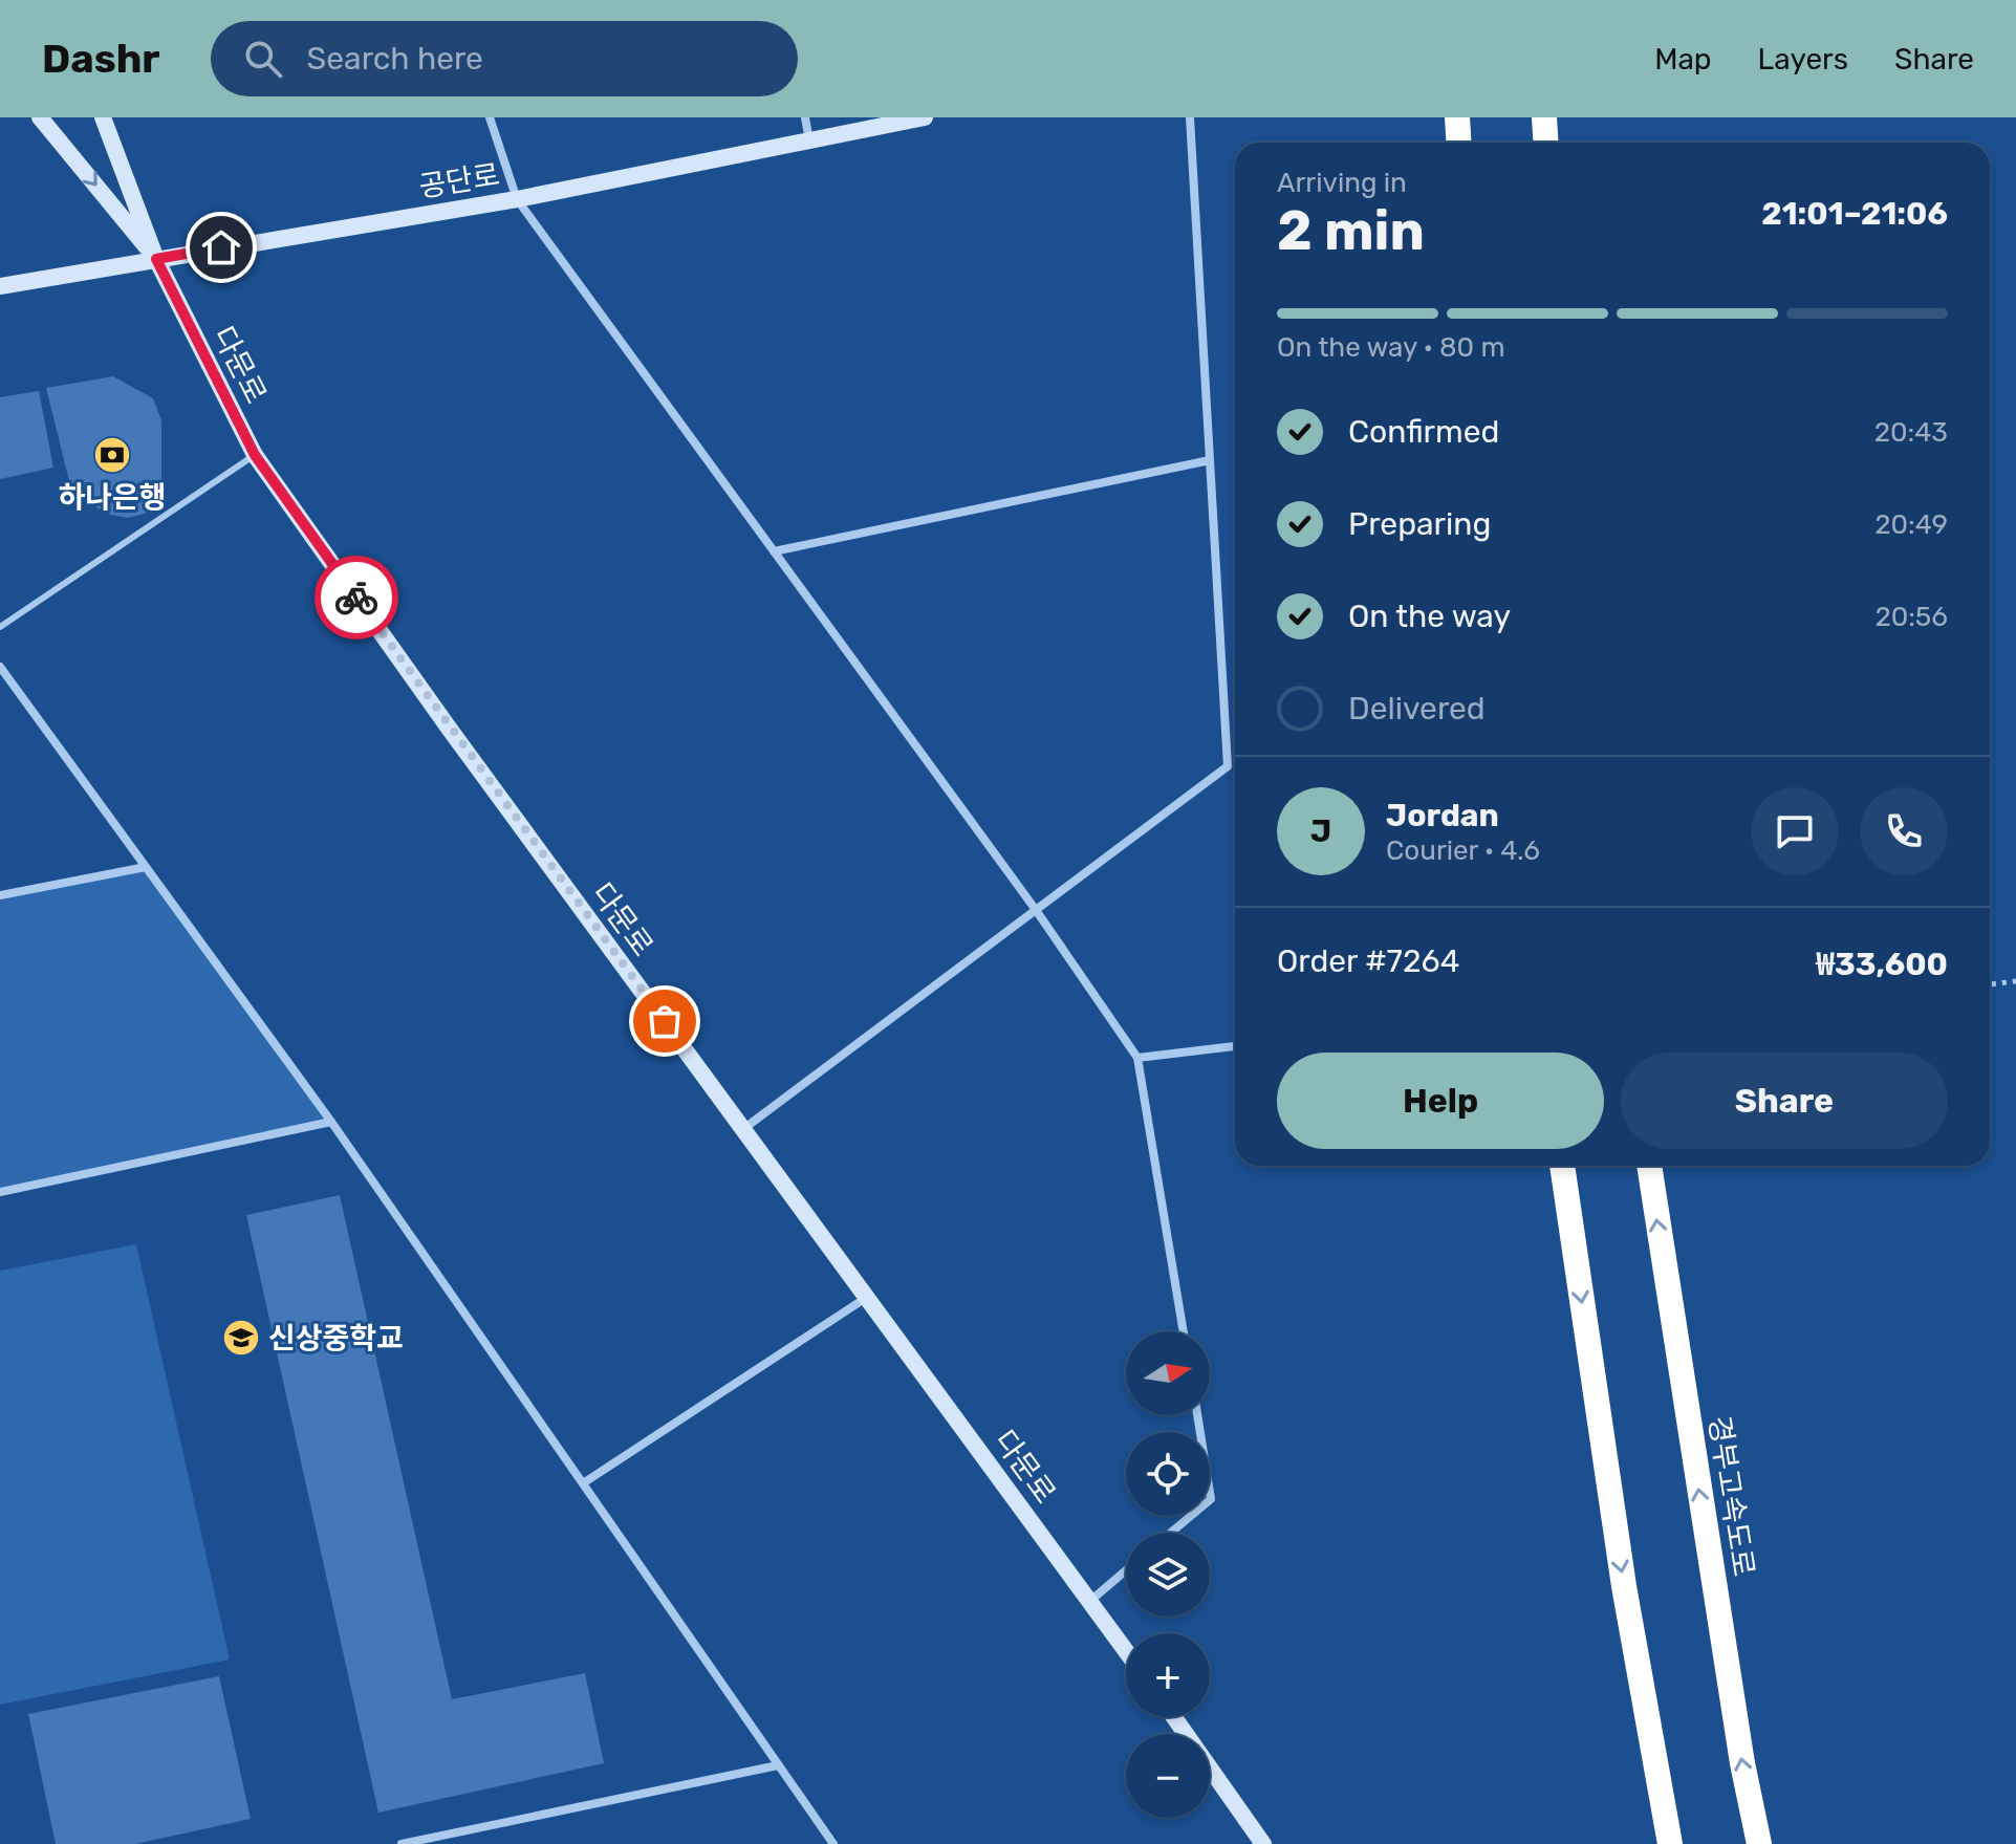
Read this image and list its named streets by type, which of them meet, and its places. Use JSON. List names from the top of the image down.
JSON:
{
  "streets": {
    "highway": ["경부고속도로"],
    "street": ["공단로", "다문로"]
  },
  "crossings": [
    ["공단로", "다문로"]
  ],
  "places": {
    "bank": ["하나은행"],
    "school or university": ["신상중학교"]
  },
  "north": "right",
  "page": {
    "header": "Dashr",
    "search": "Search here",
    "nav": ["Map", "Layers", "Share"],
    "heading": ["2 min", "Arriving in", "21:01–21:06"],
    "panel": [
      "Jordan",
      "Courier · 4.6",
      "Order #7264",
      "₩33,600"
    ],
    "bar": "On the way · 80 m",
    "list": [
      ["Confirmed", "20:43"],
      ["Preparing", "20:49"],
      ["On the way", "20:56"],
      "Delivered"
    ],
    "round": "J",
    "buttons": ["Help", "Share"],
    "map_buttons": ["+", "−"]
  }
}
